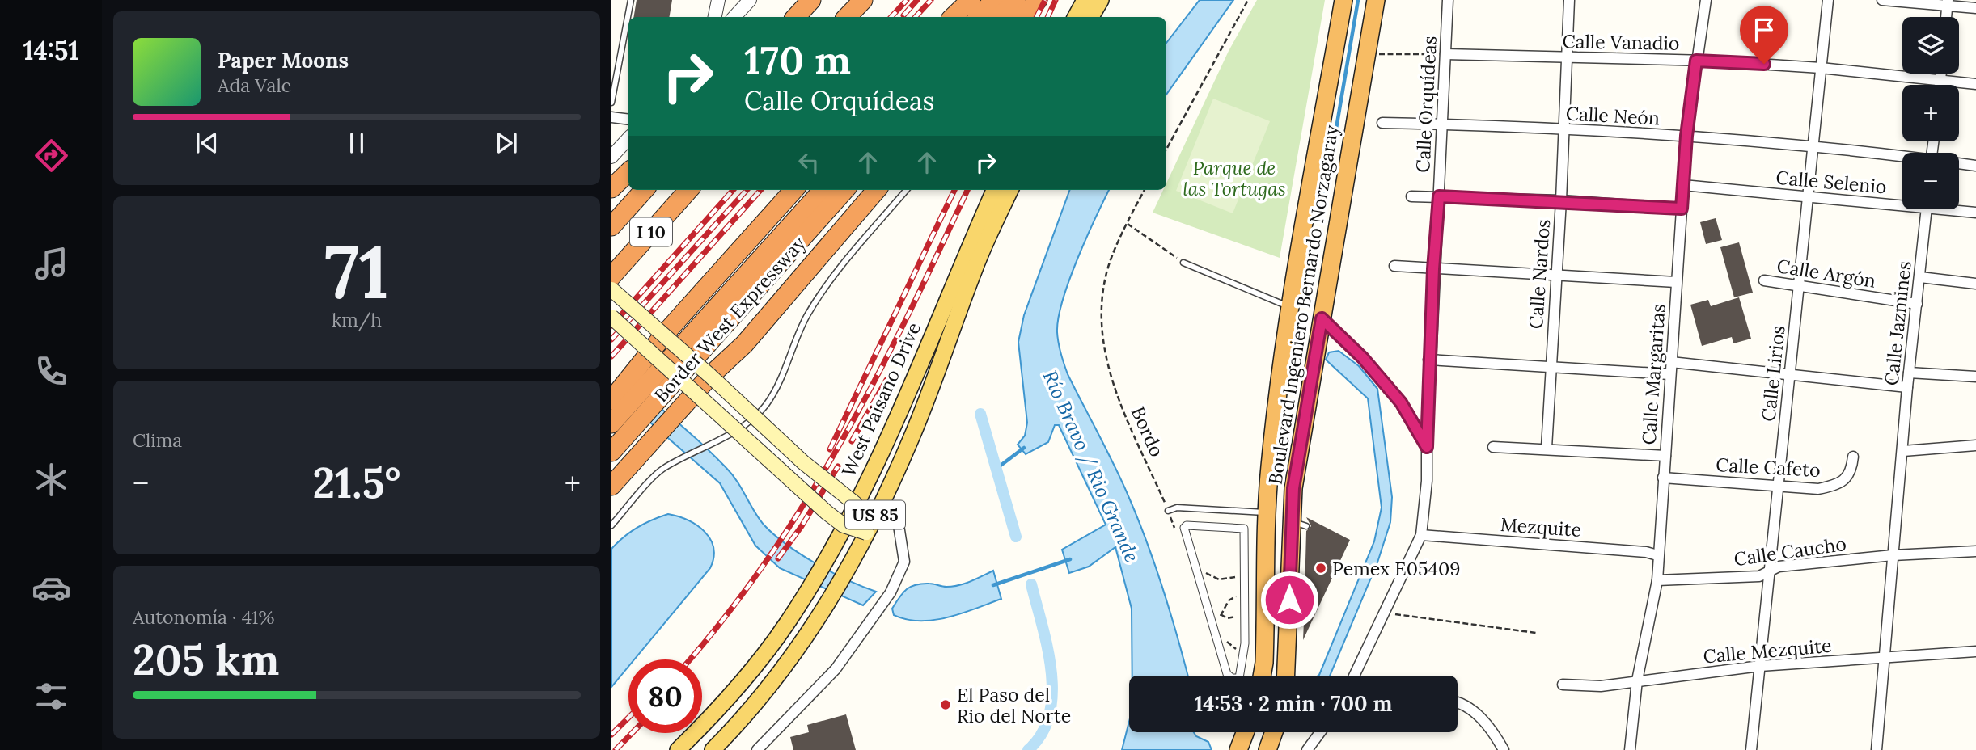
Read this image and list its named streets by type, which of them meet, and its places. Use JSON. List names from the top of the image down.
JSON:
{
  "streets": {
    "highway": ["I 10", "Boulevard Ingeniero Bernardo Norzagaray", "Border West Expressway"],
    "main road": ["West Paisano Drive", "US 85"],
    "street": [
      "Calle Vanadio",
      "Calle Orquídeas",
      "Calle Neón",
      "Calle Selenio",
      "Calle Argón",
      "Calle Nardos",
      "Calle Jazmines",
      "Calle Lirios",
      "Calle Margaritas",
      "Calle Cafeto",
      "Mezquite",
      "Calle Caucho",
      "Calle Mezquite"
    ],
    "path": ["Bordo"]
  },
  "crossings": [
    ["Calle Vanadio", "Calle Orquídeas"],
    ["Calle Vanadio", "Calle Nardos"],
    ["Calle Vanadio", "Calle Lirios"],
    ["Calle Vanadio", "Calle Margaritas"],
    ["Calle Orquídeas", "Calle Neón"],
    ["Calle Orquídeas", "Mezquite"],
    ["Calle Neón", "Calle Nardos"],
    ["Calle Neón", "Calle Lirios"],
    ["Calle Neón", "Calle Margaritas"],
    ["Calle Selenio", "Calle Lirios"],
    ["Calle Selenio", "Calle Margaritas"],
    ["Calle Argón", "Calle Jazmines"],
    ["Calle Argón", "Calle Lirios"],
    ["Calle Lirios", "Calle Cafeto"],
    ["Calle Lirios", "Calle Caucho"],
    ["Calle Lirios", "Calle Mezquite"],
    ["Calle Margaritas", "Calle Cafeto"],
    ["Calle Margaritas", "Mezquite"],
    ["Calle Margaritas", "Calle Caucho"],
    ["Calle Margaritas", "Calle Mezquite"]
  ],
  "water": ["Río Bravo / Rio Grande"],
  "parks": ["Parque de las Tortugas"],
  "places": ["Pemex E05409", "El Paso del Rio del Norte"],
  "page": {
    "tabs": "14:51",
    "map_buttons": ["+", "−"],
    "turn": ["170 m", "Calle Orquídeas"],
    "song": ["Paper Moons", "Ada Vale"],
    "tile": [
      ["71", "km/h"],
      "Clima",
      ["Autonomía · 41%", "205 km"]
    ],
    "heat": ["−", "21.5°", "+"],
    "limit": "80",
    "trip": "14:53 · 2 min · 700 m"
  }
}
